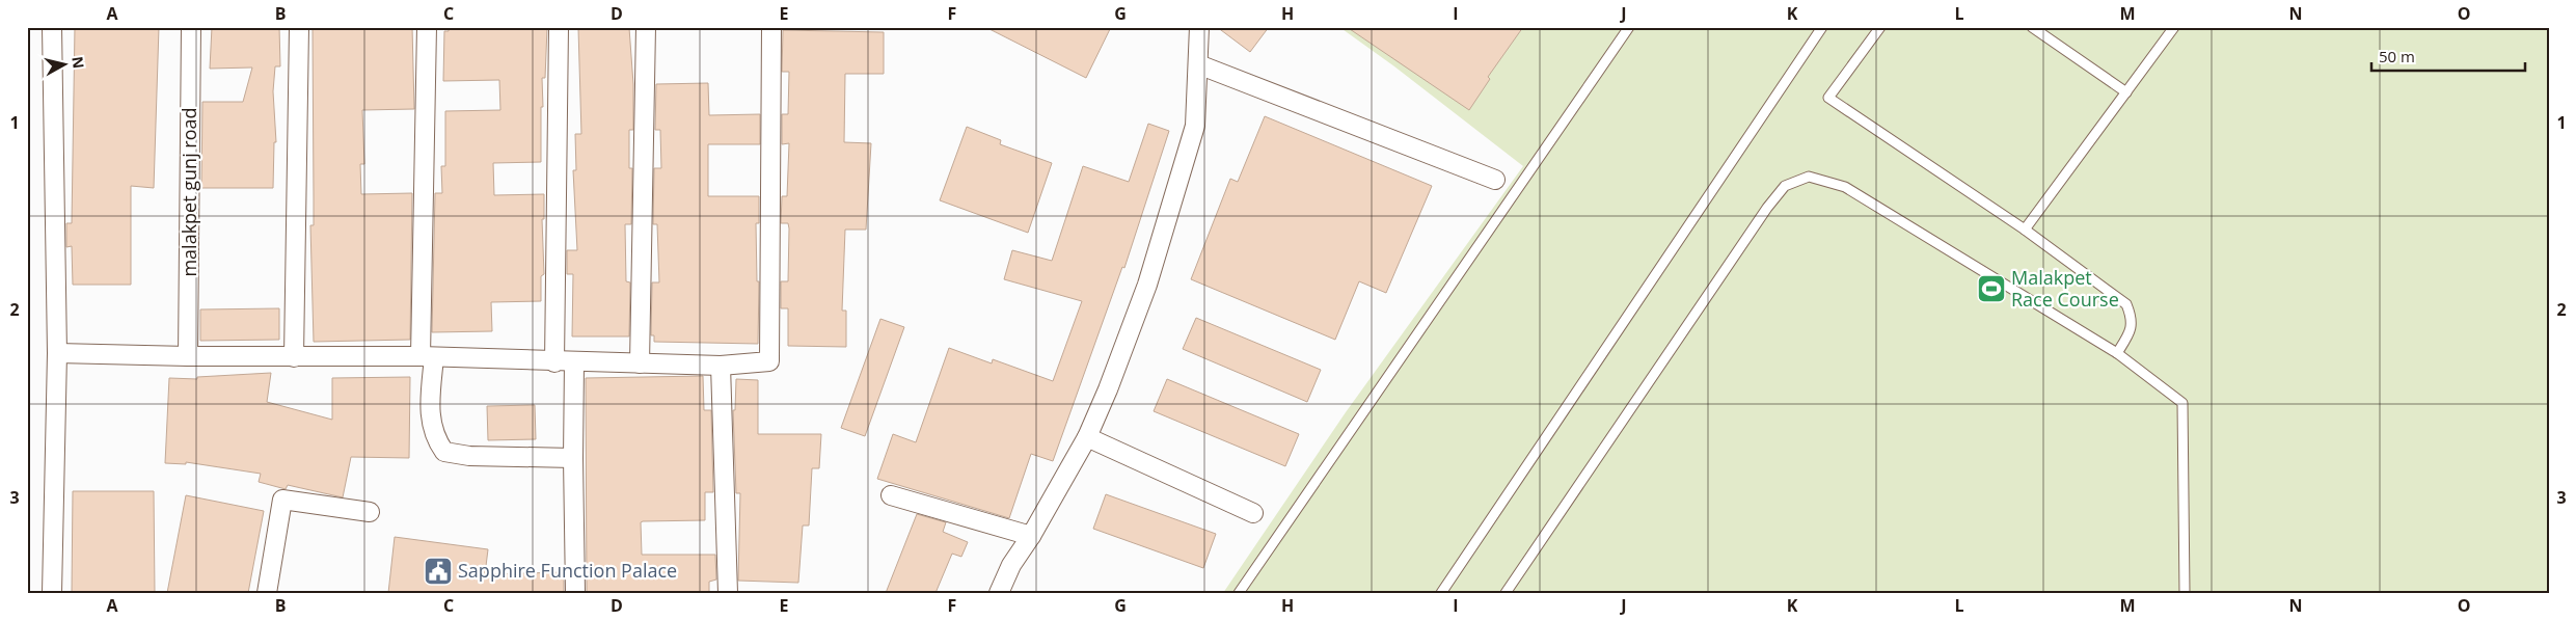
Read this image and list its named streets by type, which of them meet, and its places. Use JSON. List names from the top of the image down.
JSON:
{
  "streets": {
    "street": ["malakpet gunj road"]
  },
  "places": {
    "sports": ["Malakpet Race Course"],
    "public building": ["Sapphire Function Palace"]
  },
  "scale_bar": "50 m",
  "north": "right",
  "grid": {
    "columns": [
      "A",
      "B",
      "C",
      "D",
      "E",
      "F",
      "G",
      "H",
      "I",
      "J",
      "K",
      "L",
      "M",
      "N",
      "O"
    ],
    "rows": ["1", "2", "3"]
  }
}
